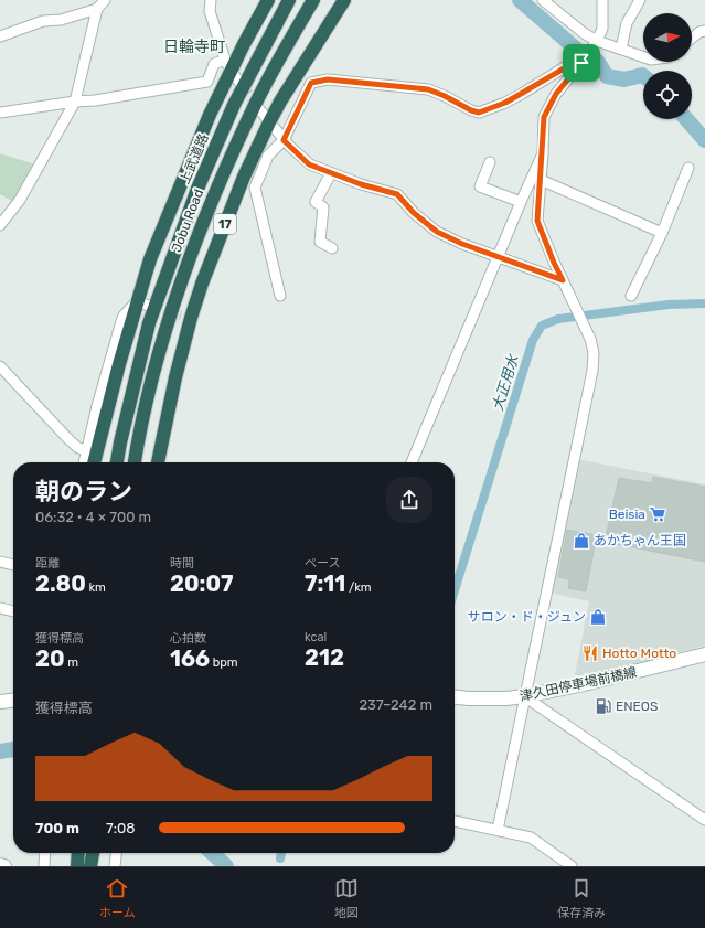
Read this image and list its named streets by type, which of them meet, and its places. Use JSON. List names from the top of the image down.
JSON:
{
  "streets": {
    "highway": ["上武道路", "Jobu Road", "17"],
    "main road": ["津久田停車場前橋線"]
  },
  "districts": ["日輪寺町"],
  "water": ["大正用水"],
  "places": {
    "supermarket": ["Beisia"],
    "shop": ["あかちゃん王国", "サロン・ド・ジュン"],
    "restaurant": ["Hotto Motto"],
    "fuel station": ["ENEOS"]
  },
  "north": "right",
  "page": {
    "heading": ["朝のラン", "06:32 · 4 × 700 m"],
    "stats": [
      ["距離", "2.80 km"],
      ["時間", "20:07"],
      ["ペース", "7:11 /km"],
      ["獲得標高", "20 m"],
      ["心拍数", "166 bpm"],
      ["kcal", "212"]
    ],
    "chart": ["獲得標高", "237–242 m"],
    "list": [
      {
        "name": "700 m",
        "note": "7:08"
      }
    ],
    "tabs": ["ホーム", "地図", "保存済み"]
  }
}
